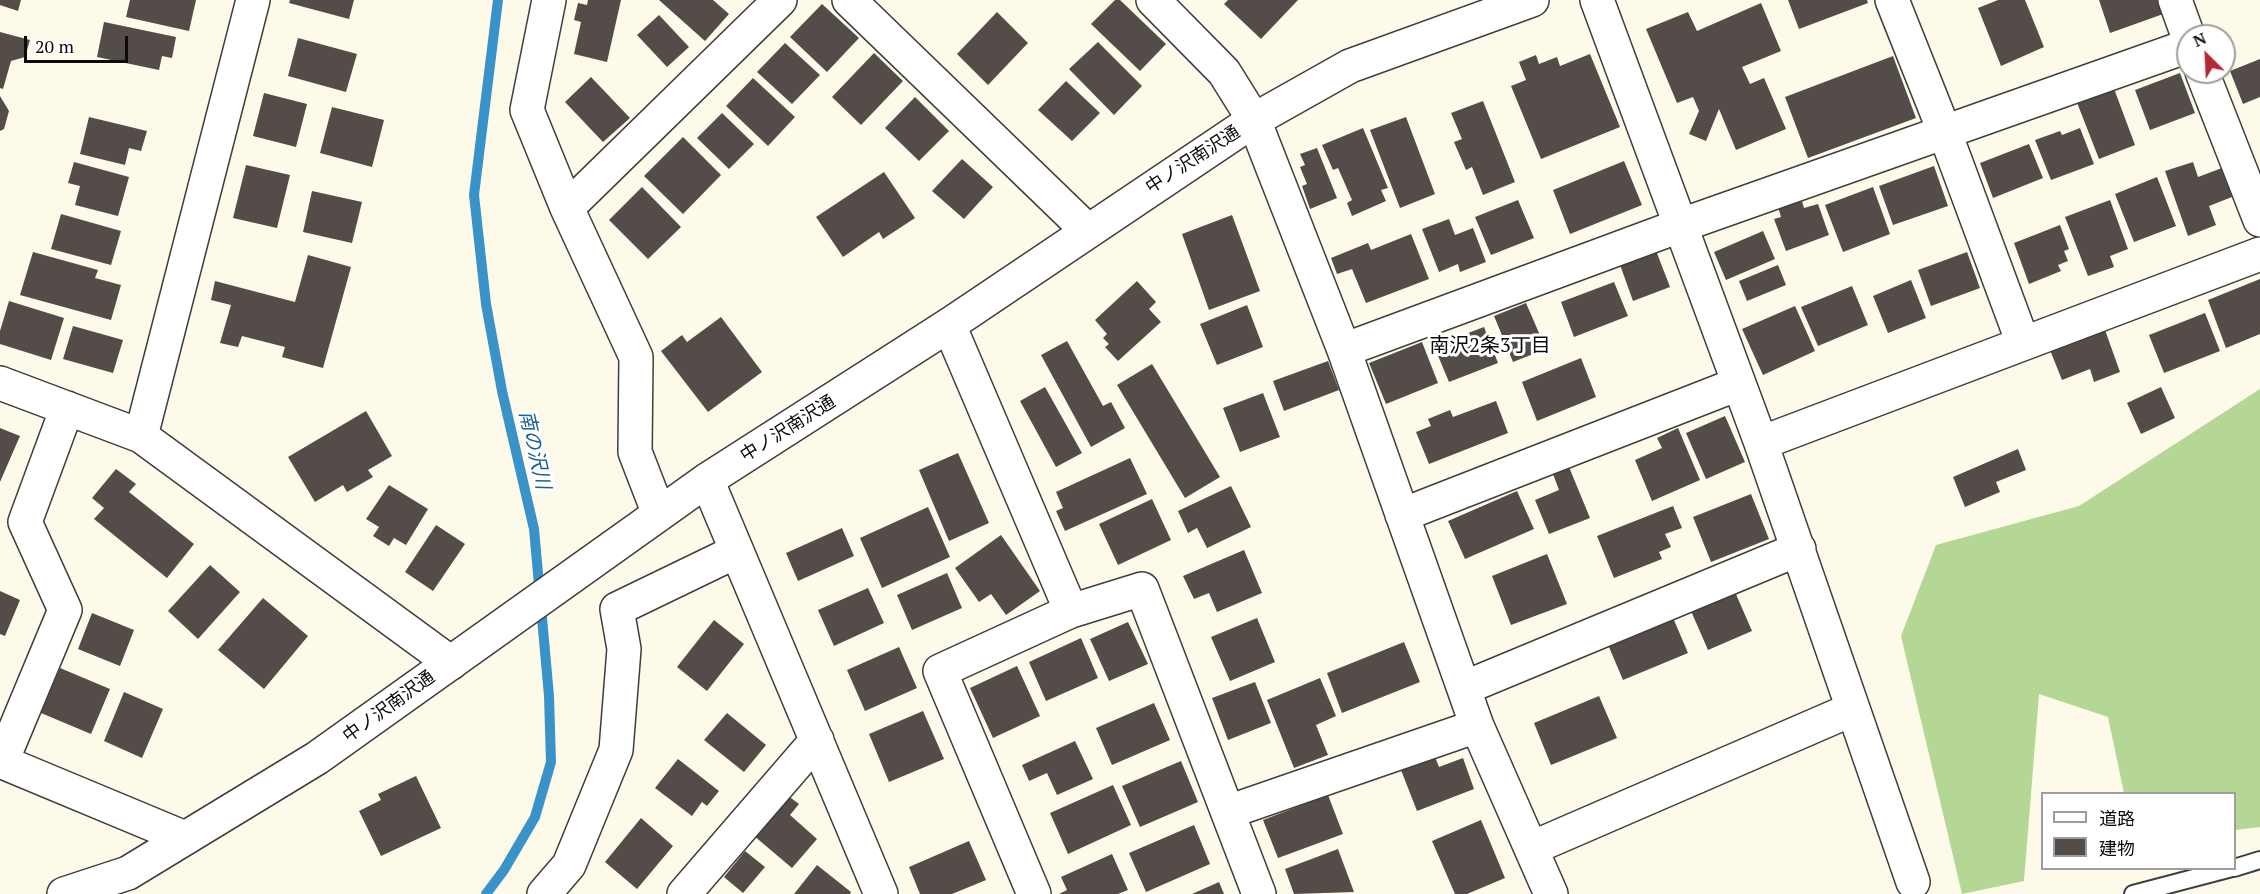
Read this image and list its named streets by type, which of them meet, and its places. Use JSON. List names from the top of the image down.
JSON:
{
  "streets": {
    "street": ["中ノ沢南沢通"]
  },
  "districts": ["南沢2条3丁目"],
  "water": ["南の沢川"],
  "legend": ["道路", "建物"],
  "scale_bar": "20 m",
  "north": "top left"
}
